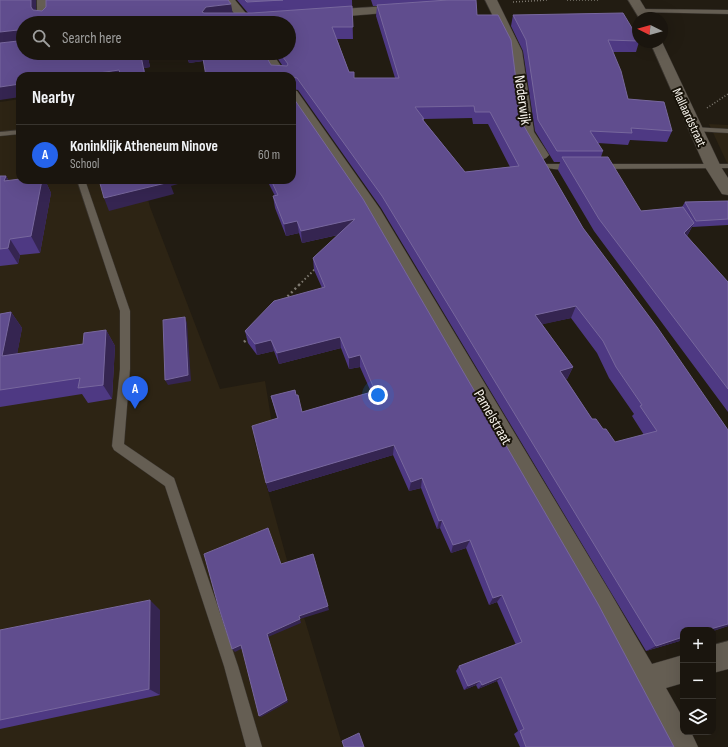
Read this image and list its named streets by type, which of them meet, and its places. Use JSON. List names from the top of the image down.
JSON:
{
  "streets": {
    "street": ["Nederwijk", "Mallaardstraat", "Pamelstraat"]
  },
  "north": "left",
  "page": {
    "search": "Search here",
    "heading": "Nearby",
    "list": [
      {
        "mark": "A",
        "name": "Koninklijk Atheneum Ninove",
        "note": "School",
        "value": "60 m"
      }
    ],
    "pins": "A",
    "map_buttons": ["+", "−"]
  }
}
